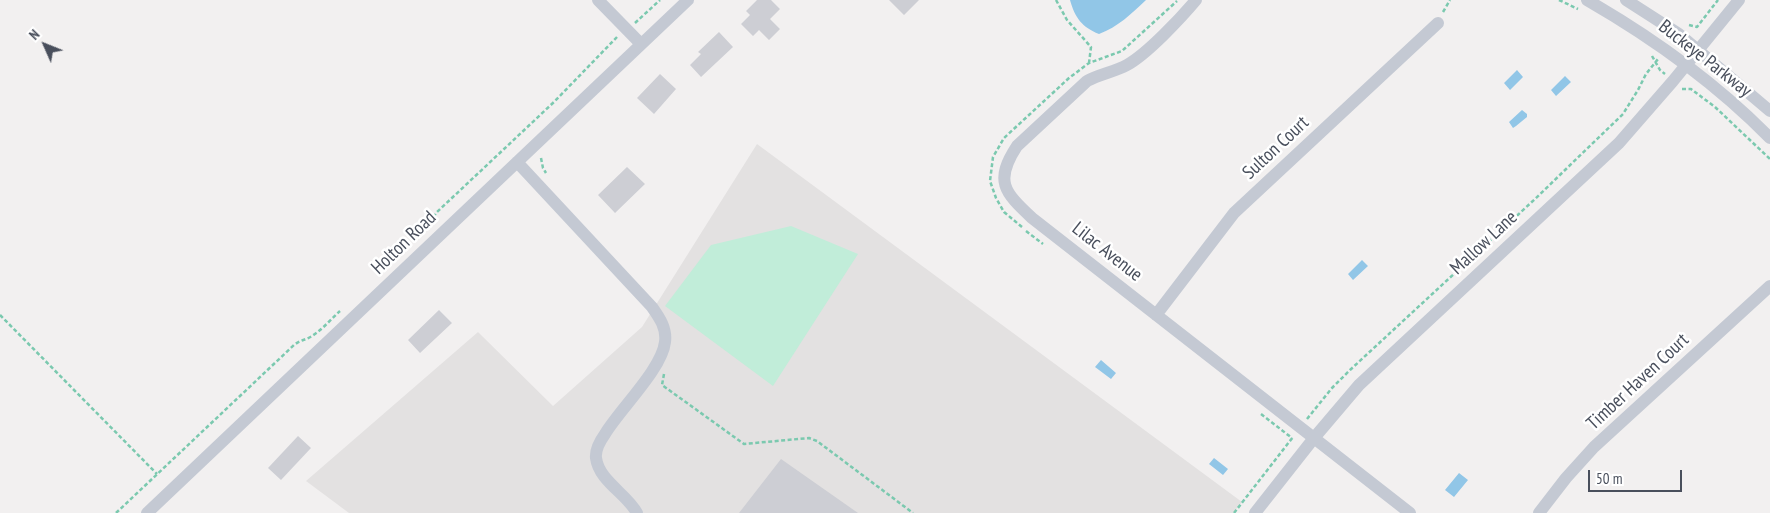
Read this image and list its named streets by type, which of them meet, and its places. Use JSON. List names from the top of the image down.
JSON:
{
  "streets": {
    "street": [
      "Buckeye Parkway",
      "Sulton Court",
      "Holton Road",
      "Mallow Lane",
      "Lilac Avenue",
      "Timber Haven Court"
    ]
  },
  "crossings": [
    ["Buckeye Parkway", "Mallow Lane"],
    ["Sulton Court", "Lilac Avenue"],
    ["Mallow Lane", "Lilac Avenue"]
  ],
  "scale_bar": "50 m",
  "north": "top left"
}
